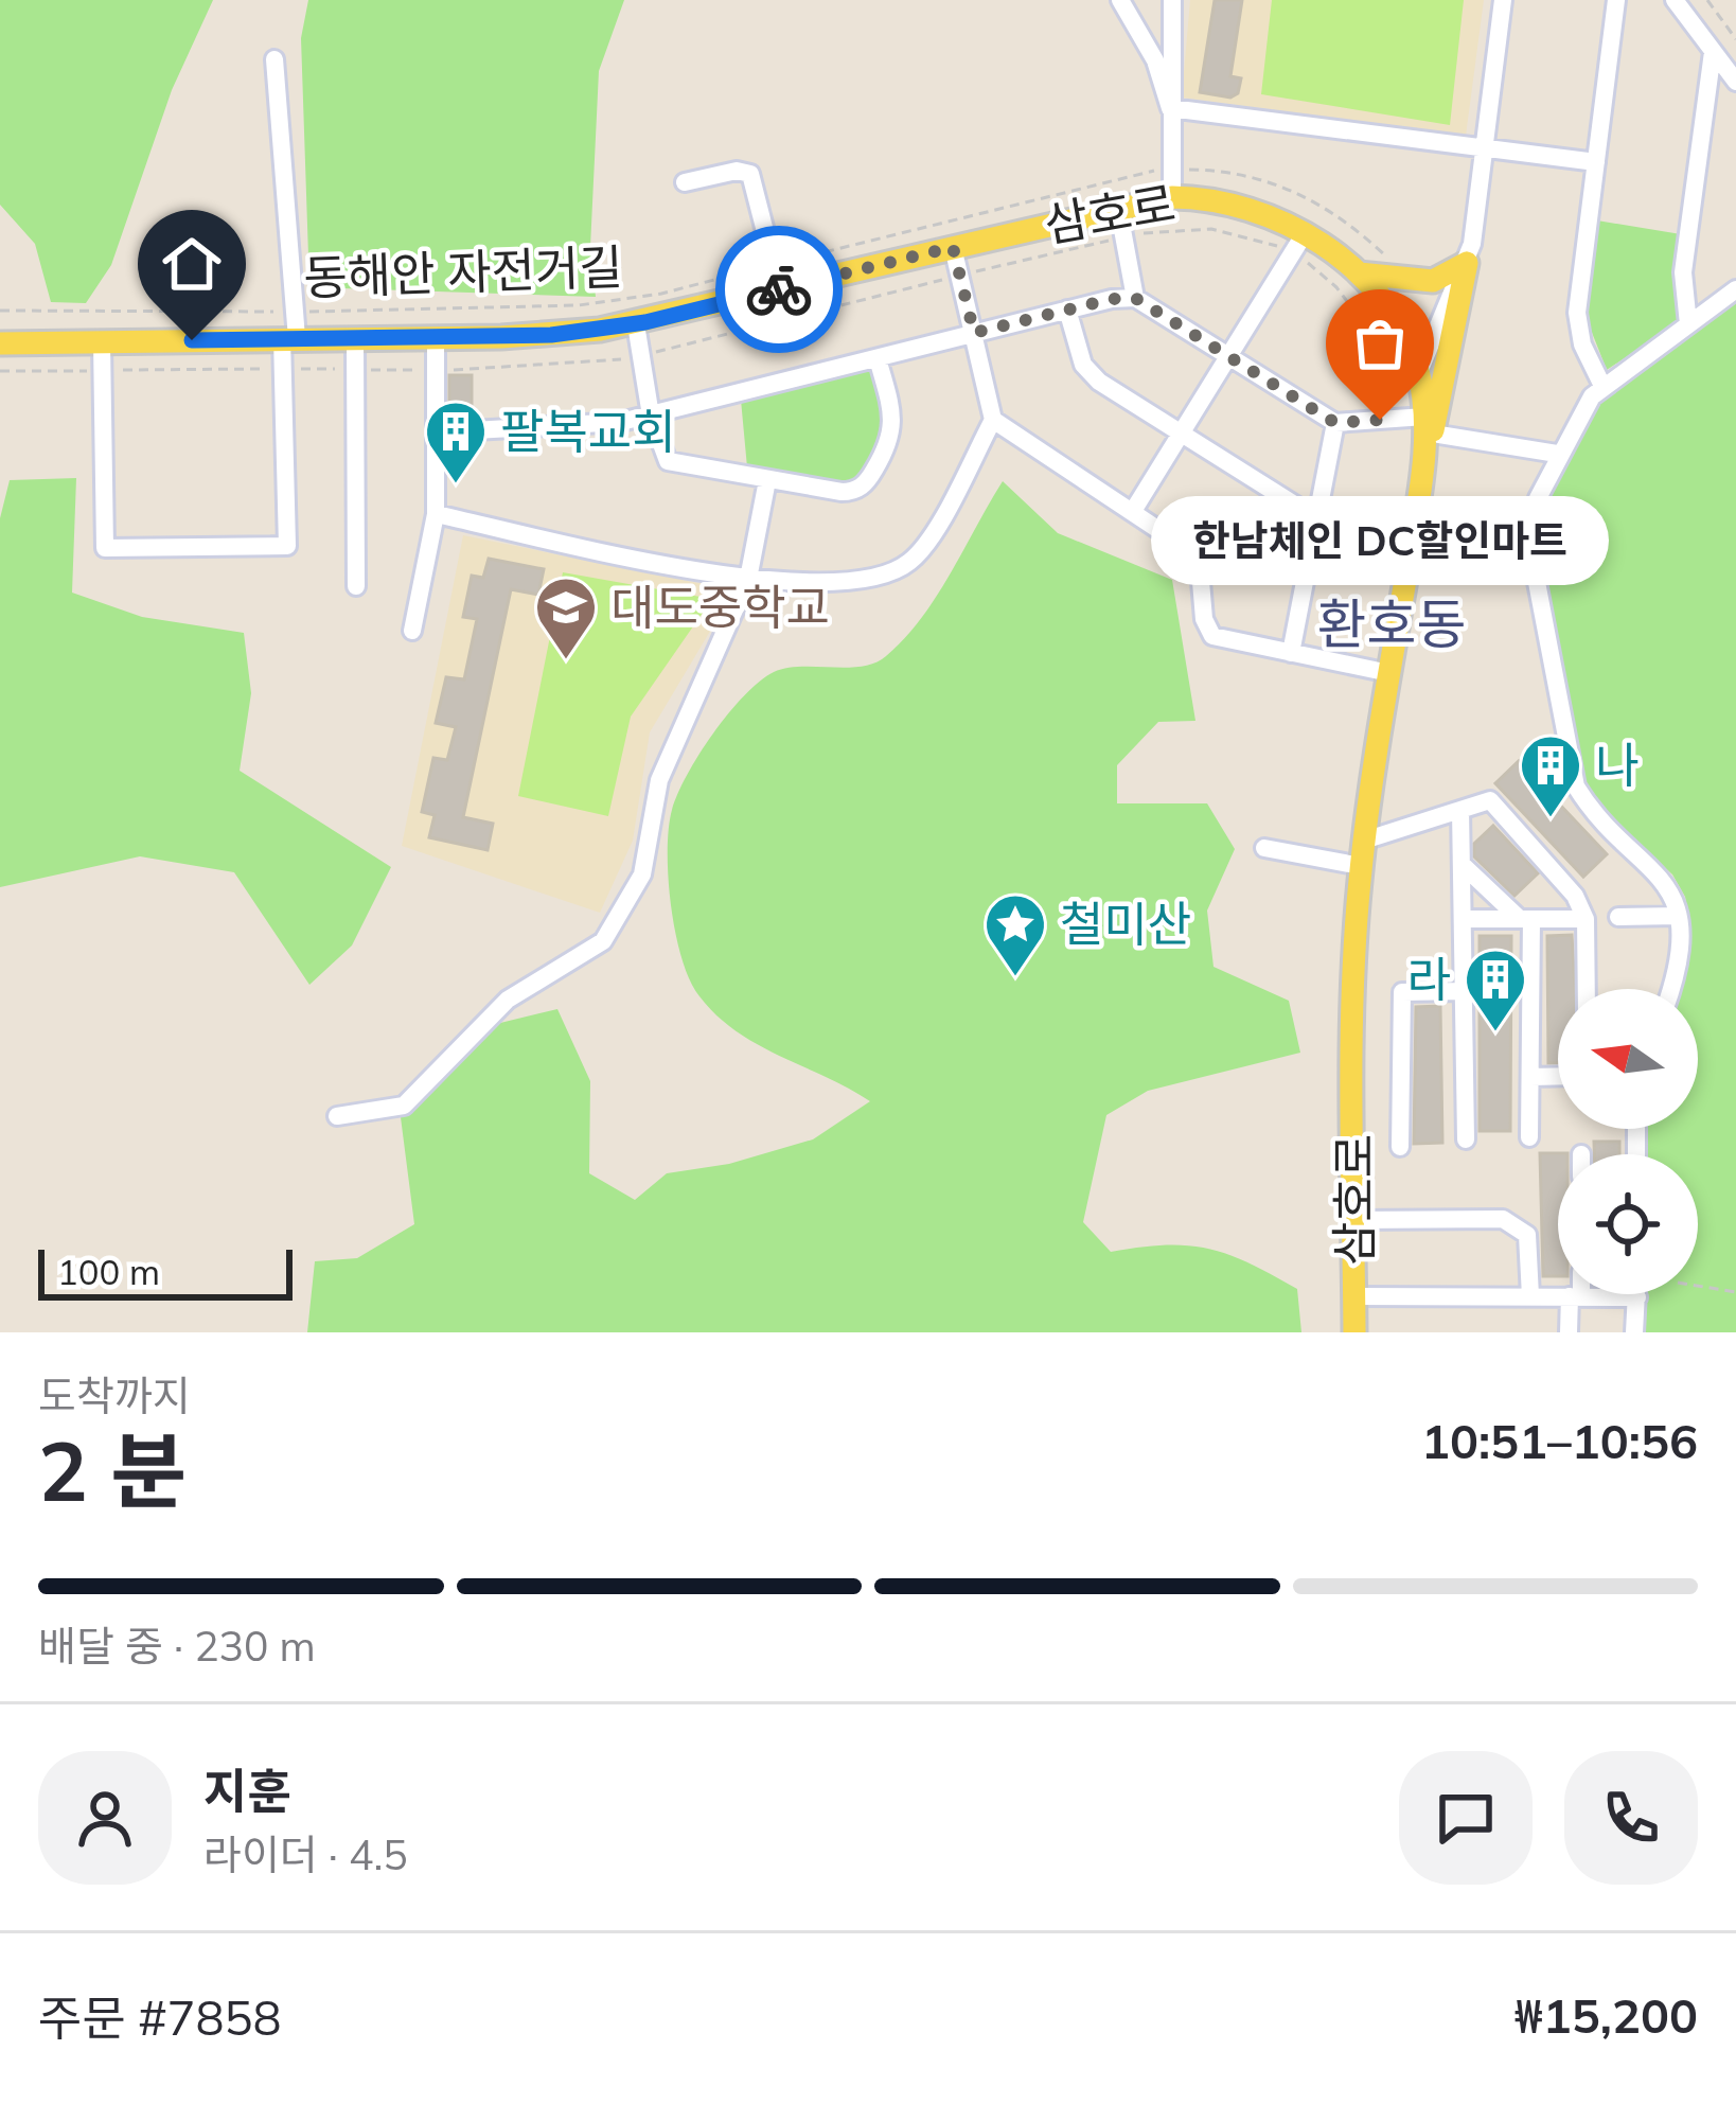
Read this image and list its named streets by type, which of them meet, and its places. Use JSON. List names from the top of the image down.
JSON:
{
  "streets": {
    "main road": ["삼호로"],
    "path": ["동해안 자전거길"]
  },
  "crossings": [
    ["삼호로", "동해안 자전거길"]
  ],
  "districts": ["환호동"],
  "places": {
    "other": ["한남체인 DC할인마트"],
    "building": ["팔복교회", "나", "라"],
    "school or university": ["대도중학교"],
    "place": ["철미산"]
  },
  "scale_bar": "100 m",
  "north": "left",
  "page": {
    "bubble": "한남체인 DC할인마트",
    "scale": "100 m",
    "heading": ["2 분", "도착까지", "10:51–10:56"],
    "panel": [
      "지훈",
      "라이더 · 4.5",
      "주문 #7858",
      "₩15,200"
    ],
    "bar": "배달 중 · 230 m"
  }
}
